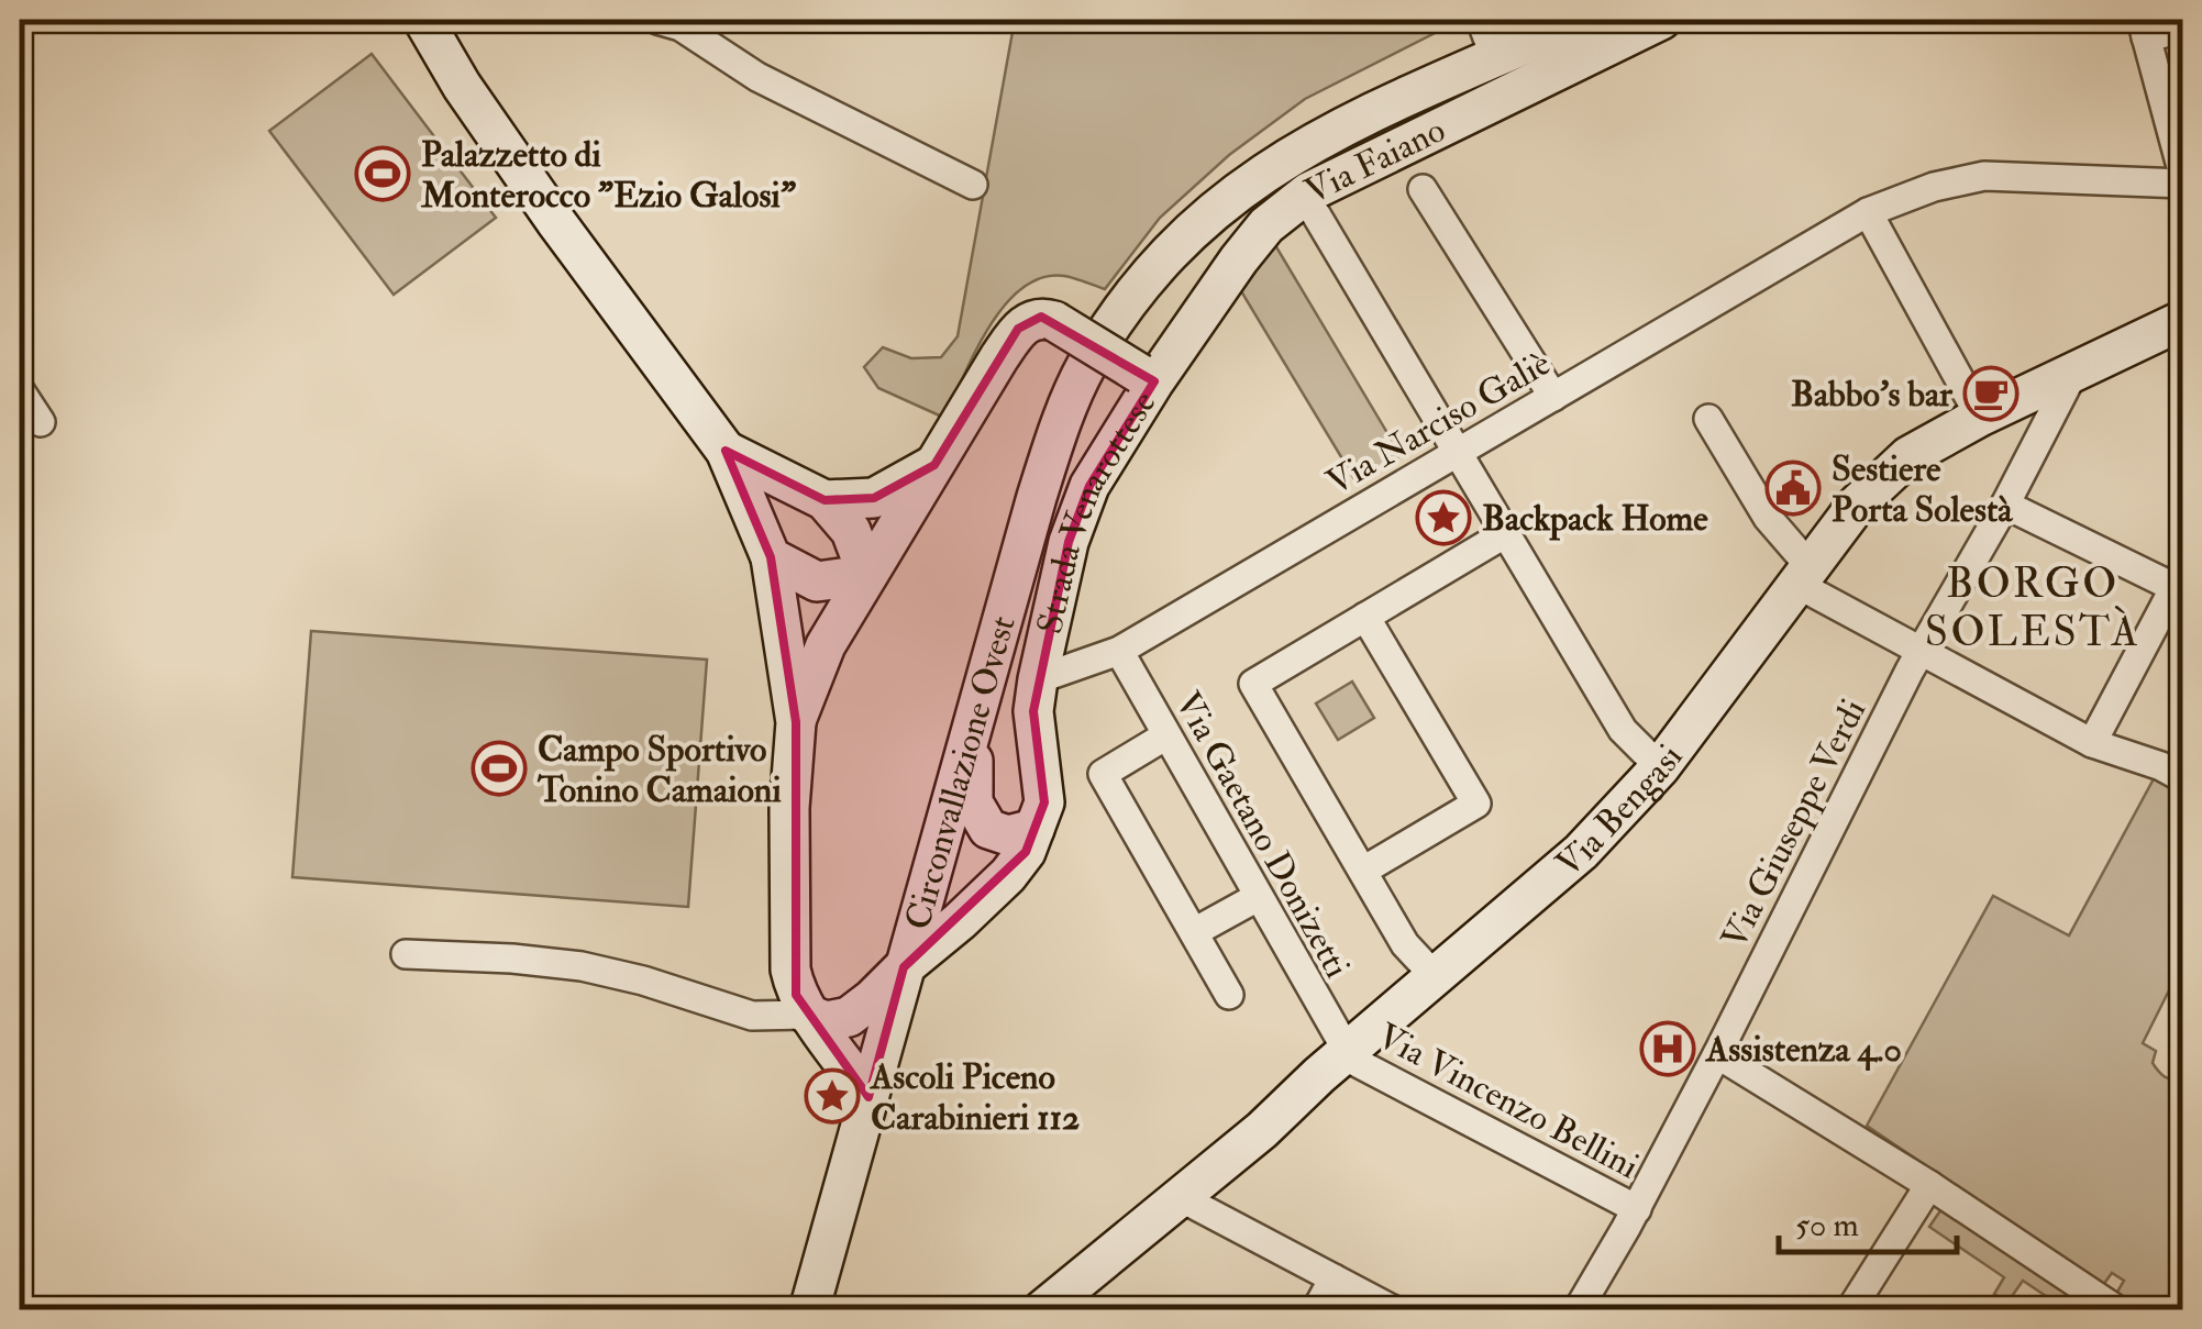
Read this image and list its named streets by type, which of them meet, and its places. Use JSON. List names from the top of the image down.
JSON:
{
  "streets": {
    "main road": [
      "Via Faiano",
      "Strada Venarottese",
      "Circonvallazione Ovest",
      "Via Bengasi"
    ],
    "street": [
      "Via Narciso Galiè",
      "Via Giuseppe Verdi",
      "Via Gaetano Donizetti",
      "Via Vincenzo Bellini"
    ]
  },
  "crossings": [
    ["Via Faiano", "Strada Venarottese"],
    ["Via Narciso Galiè", "Strada Venarottese"],
    ["Via Narciso Galiè", "Via Gaetano Donizetti"],
    ["Strada Venarottese", "Circonvallazione Ovest"],
    ["Via Bengasi", "Via Giuseppe Verdi"],
    ["Via Bengasi", "Via Gaetano Donizetti"],
    ["Via Bengasi", "Via Vincenzo Bellini"],
    ["Via Giuseppe Verdi", "Via Vincenzo Bellini"],
    ["Via Gaetano Donizetti", "Via Vincenzo Bellini"]
  ],
  "districts": ["BORGO SOLESTÀ"],
  "places": {
    "sports": ["Palazzetto di Monterocco \"Ezio Galosi\"", "Campo Sportivo Tonino Camaioni"],
    "cafe": ["Babbo's bar"],
    "public building": ["Sestiere Porta Solestà"],
    "place": ["Backpack Home", "Ascoli Piceno Carabinieri 112"],
    "hospital": ["Assistenza 4.0"]
  },
  "scale_bar": "50 m"
}
